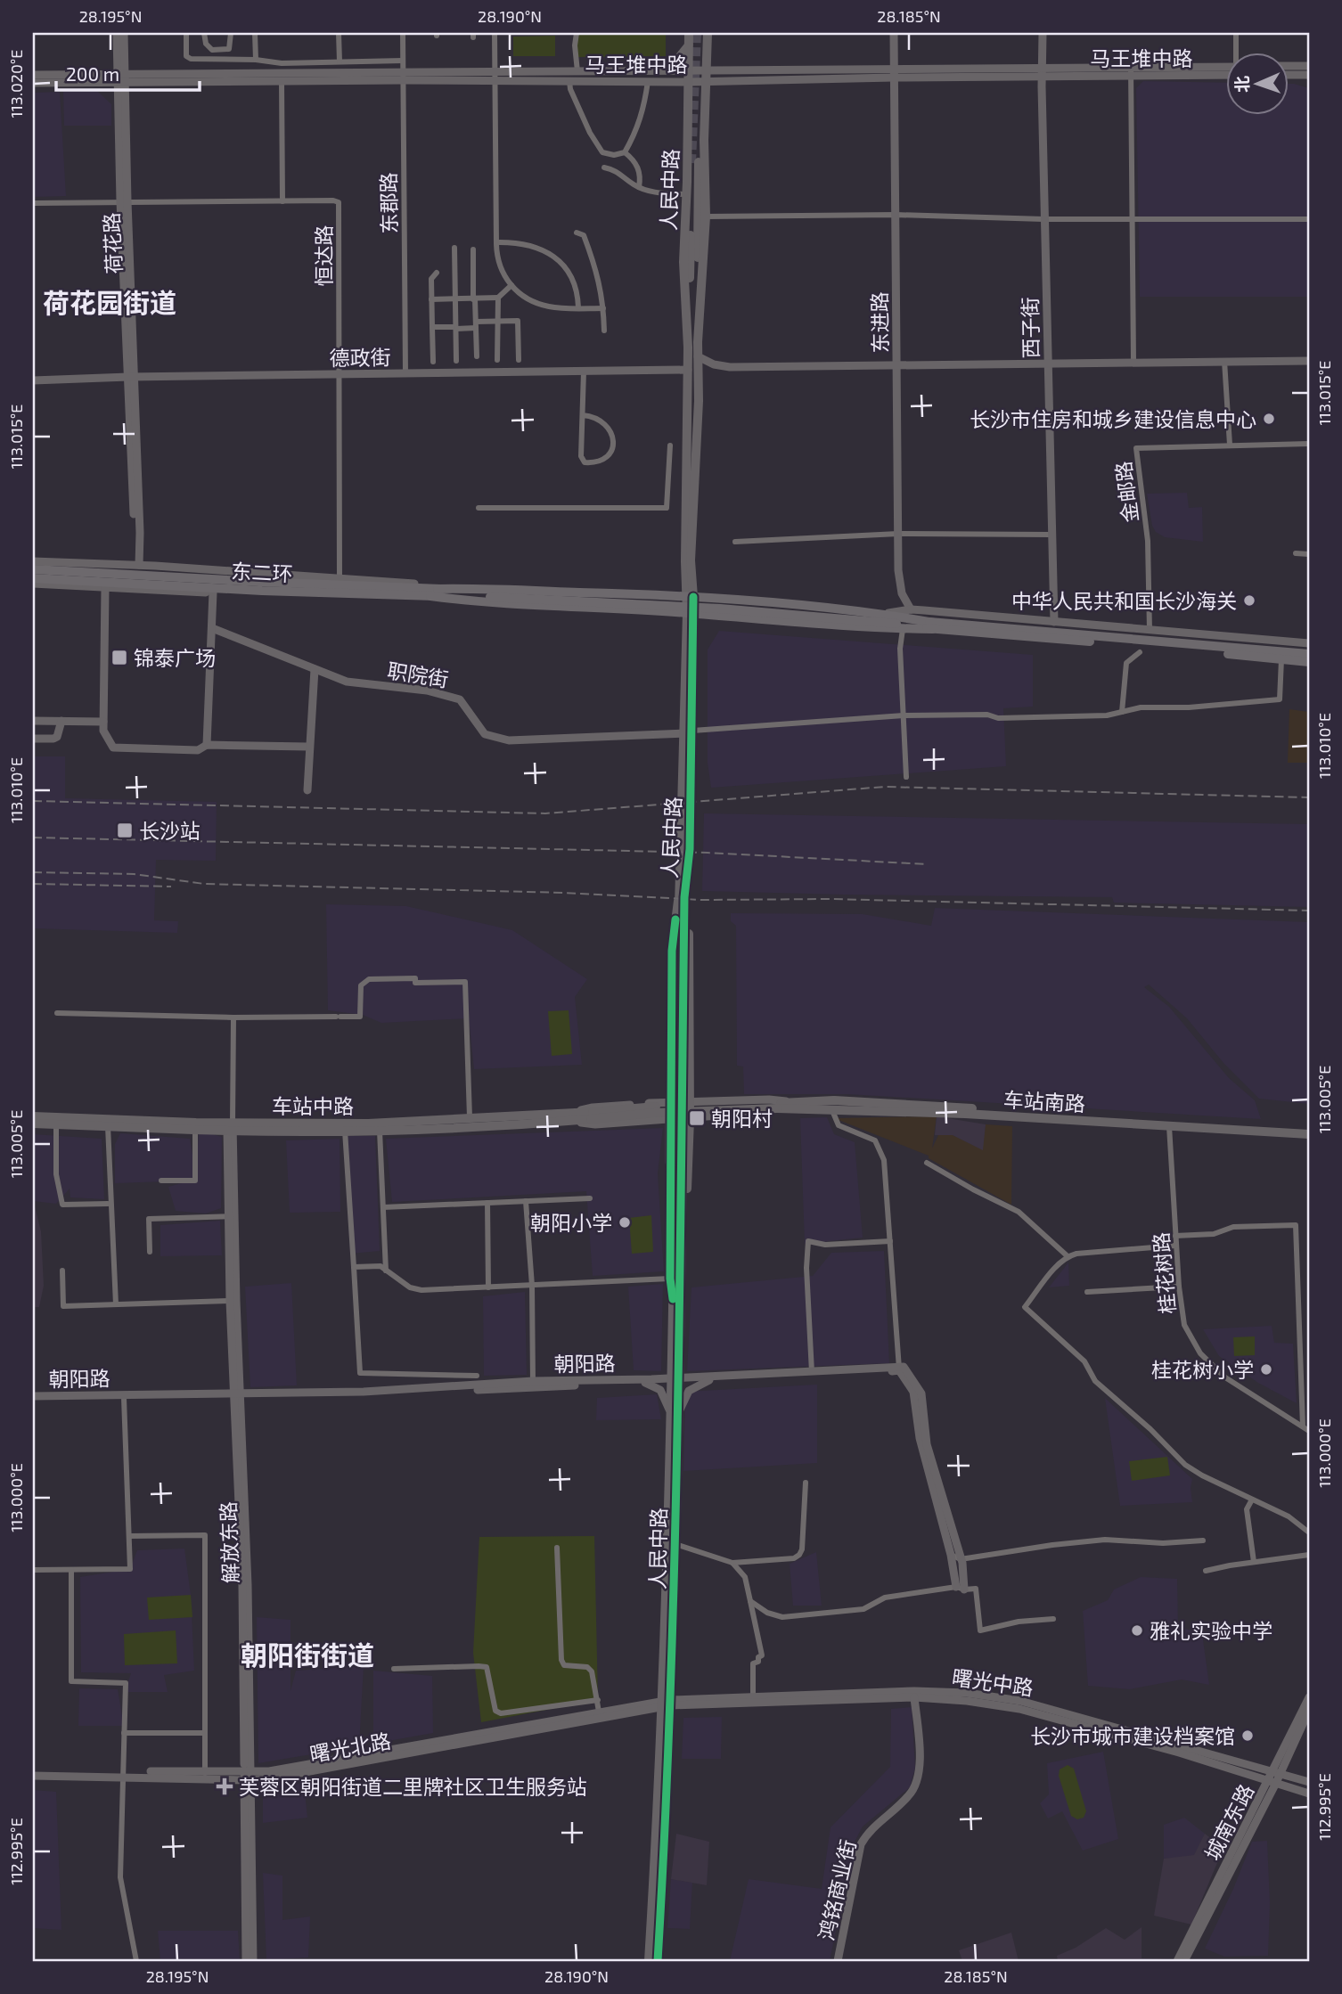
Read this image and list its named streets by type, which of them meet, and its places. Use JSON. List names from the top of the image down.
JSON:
{
  "streets": {
    "highway": ["东二环"],
    "main road": ["人民中路", "车站南路", "车站中路"],
    "street": [
      "马王堆中路",
      "东郡路",
      "荷花路",
      "恒达路",
      "东进路",
      "西子街",
      "德政街",
      "金邮路",
      "职院街",
      "桂花树路",
      "朝阳路",
      "解放东路",
      "曙光中路",
      "曙光北路",
      "城南东路",
      "鸿铭商业街"
    ]
  },
  "crossings": [
    ["马王堆中路", "人民中路"],
    ["马王堆中路", "东郡路"],
    ["马王堆中路", "荷花路"],
    ["马王堆中路", "东进路"],
    ["马王堆中路", "西子街"],
    ["人民中路", "德政街"],
    ["人民中路", "职院街"],
    ["人民中路", "朝阳路"],
    ["人民中路", "曙光中路"],
    ["人民中路", "曙光北路"],
    ["东郡路", "德政街"],
    ["荷花路", "恒达路"],
    ["荷花路", "德政街"],
    ["恒达路", "德政街"],
    ["车站南路", "车站中路"],
    ["车站南路", "桂花树路"],
    ["车站中路", "解放东路"],
    ["朝阳路", "解放东路"],
    ["解放东路", "曙光北路"],
    ["曙光中路", "曙光北路"],
    ["曙光中路", "城南东路"],
    ["曙光中路", "鸿铭商业街"]
  ],
  "districts": ["荷花园街道", "朝阳街街道"],
  "places": {
    "other": [
      "长沙市住房和城乡建设信息中心",
      "中华人民共和国长沙海关",
      "朝阳小学",
      "桂花树小学",
      "雅礼实验中学",
      "长沙市城市建设档案馆"
    ],
    "transit": ["锦泰广场", "长沙站", "朝阳村"],
    "health": ["芙蓉区朝阳街道二里牌社区卫生服务站"]
  },
  "scale_bar": "200 m",
  "north": "left",
  "coordinates": [
    "28.195°N",
    "28.190°N",
    "28.185°N",
    "113.020°E",
    "113.015°E",
    "113.010°E",
    "113.005°E",
    "113.000°E",
    "112.995°E"
  ]
}
